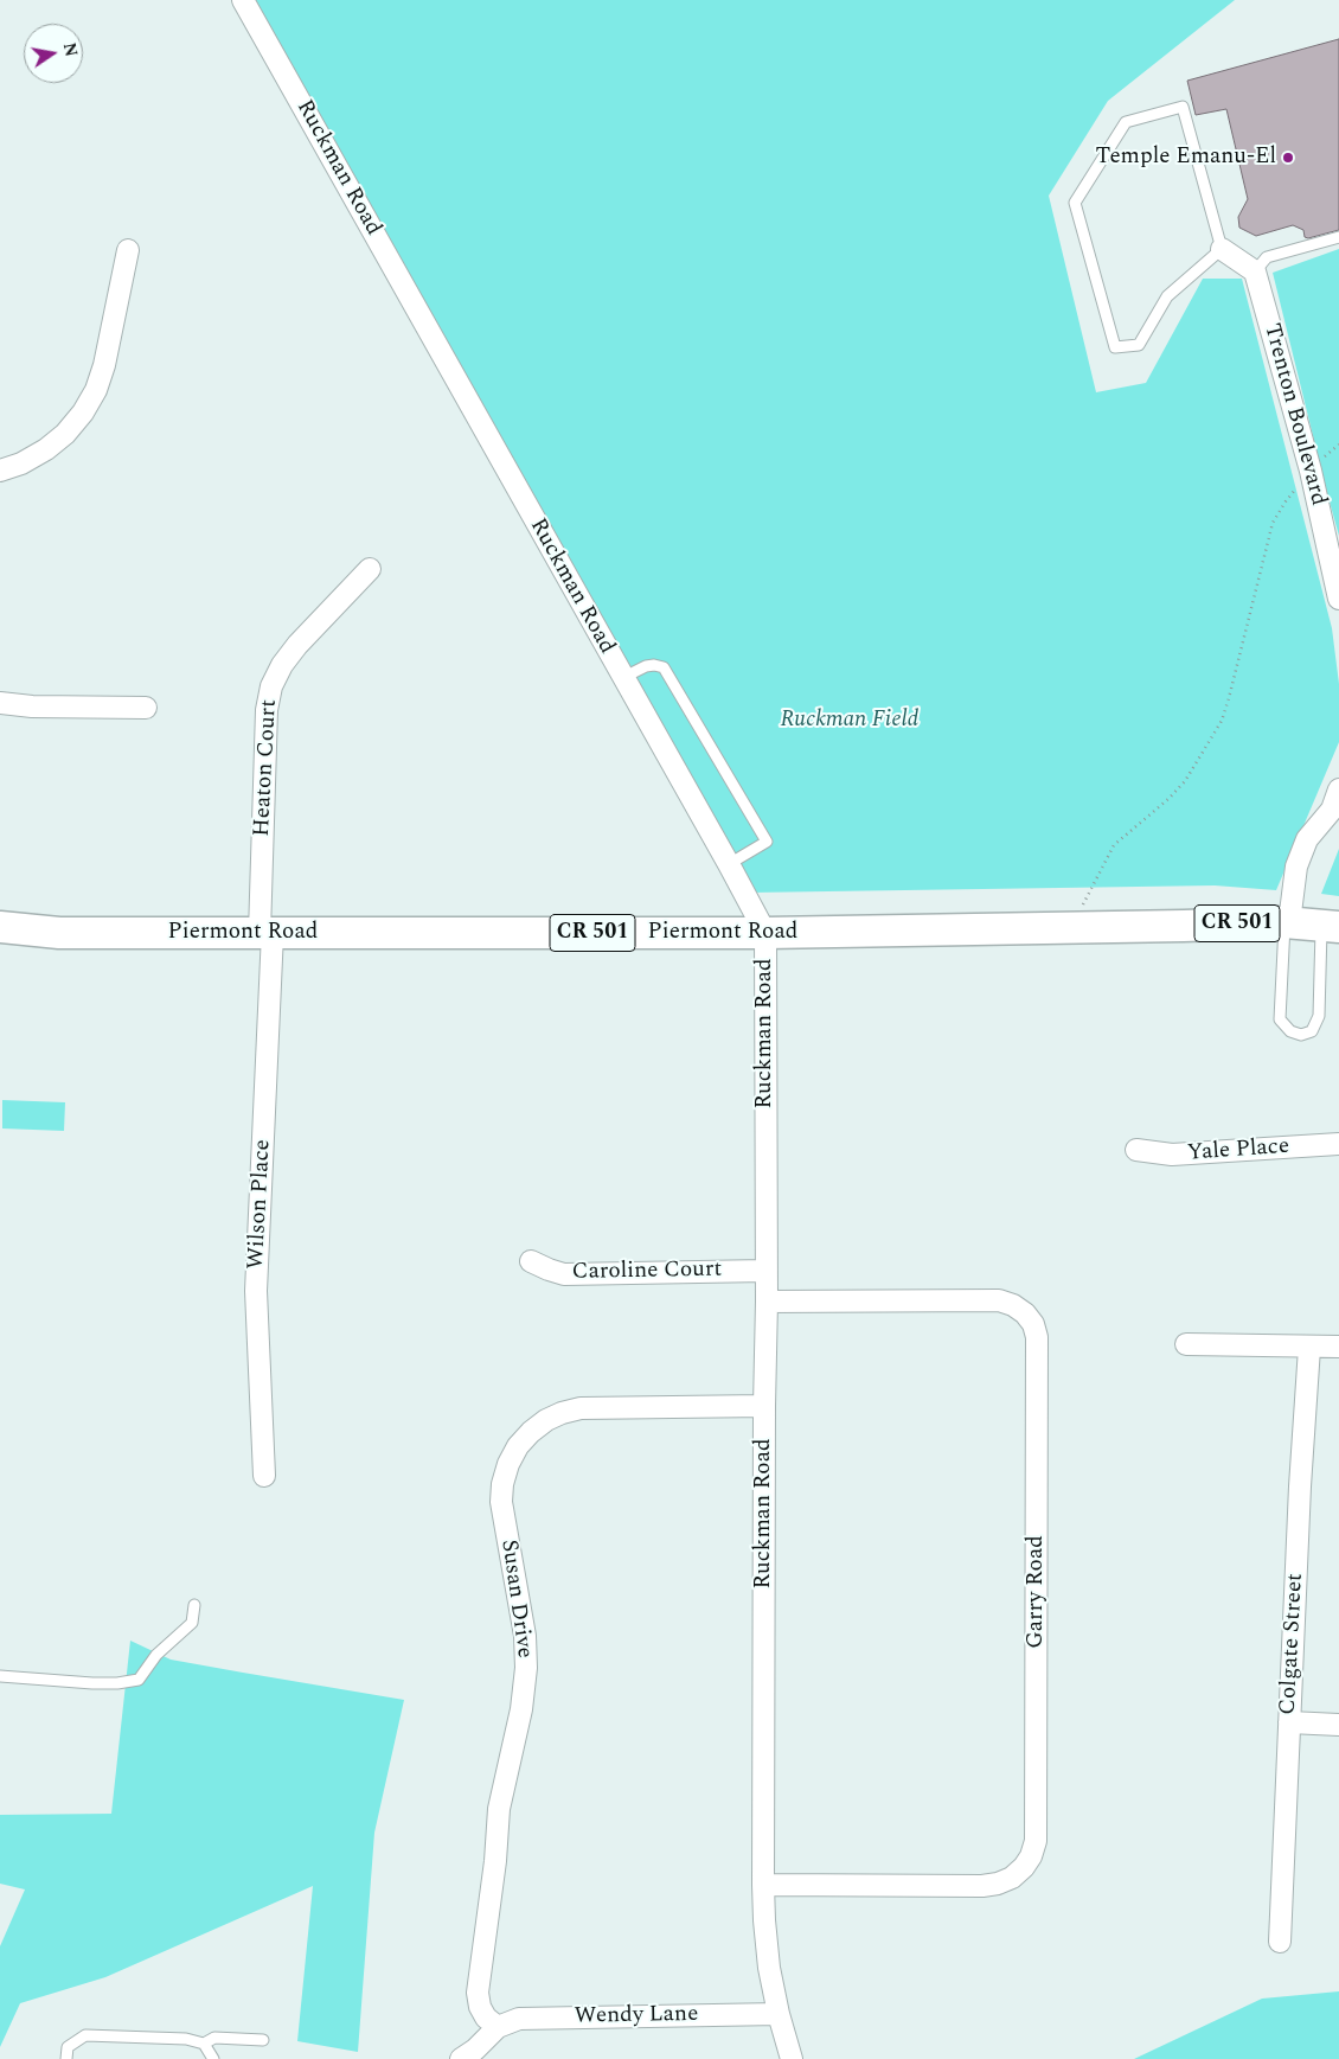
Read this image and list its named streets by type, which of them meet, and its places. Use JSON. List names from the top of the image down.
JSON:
{
  "streets": {
    "main road": ["CR 501", "Piermont Road"],
    "street": [
      "Ruckman Road",
      "Trenton Boulevard",
      "Heaton Court",
      "Yale Place",
      "Wilson Place",
      "Caroline Court",
      "Garry Road",
      "Susan Drive",
      "Colgate Street",
      "Wendy Lane"
    ]
  },
  "crossings": [
    ["Ruckman Road", "Piermont Road"],
    ["Ruckman Road", "Caroline Court"],
    ["Ruckman Road", "Garry Road"],
    ["Ruckman Road", "Susan Drive"],
    ["Ruckman Road", "Wendy Lane"],
    ["Heaton Court", "Piermont Road"],
    ["Heaton Court", "Wilson Place"],
    ["Piermont Road", "Wilson Place"],
    ["Susan Drive", "Wendy Lane"]
  ],
  "parks": ["Ruckman Field"],
  "places": ["Temple Emanu-El"],
  "north": "right"
}
